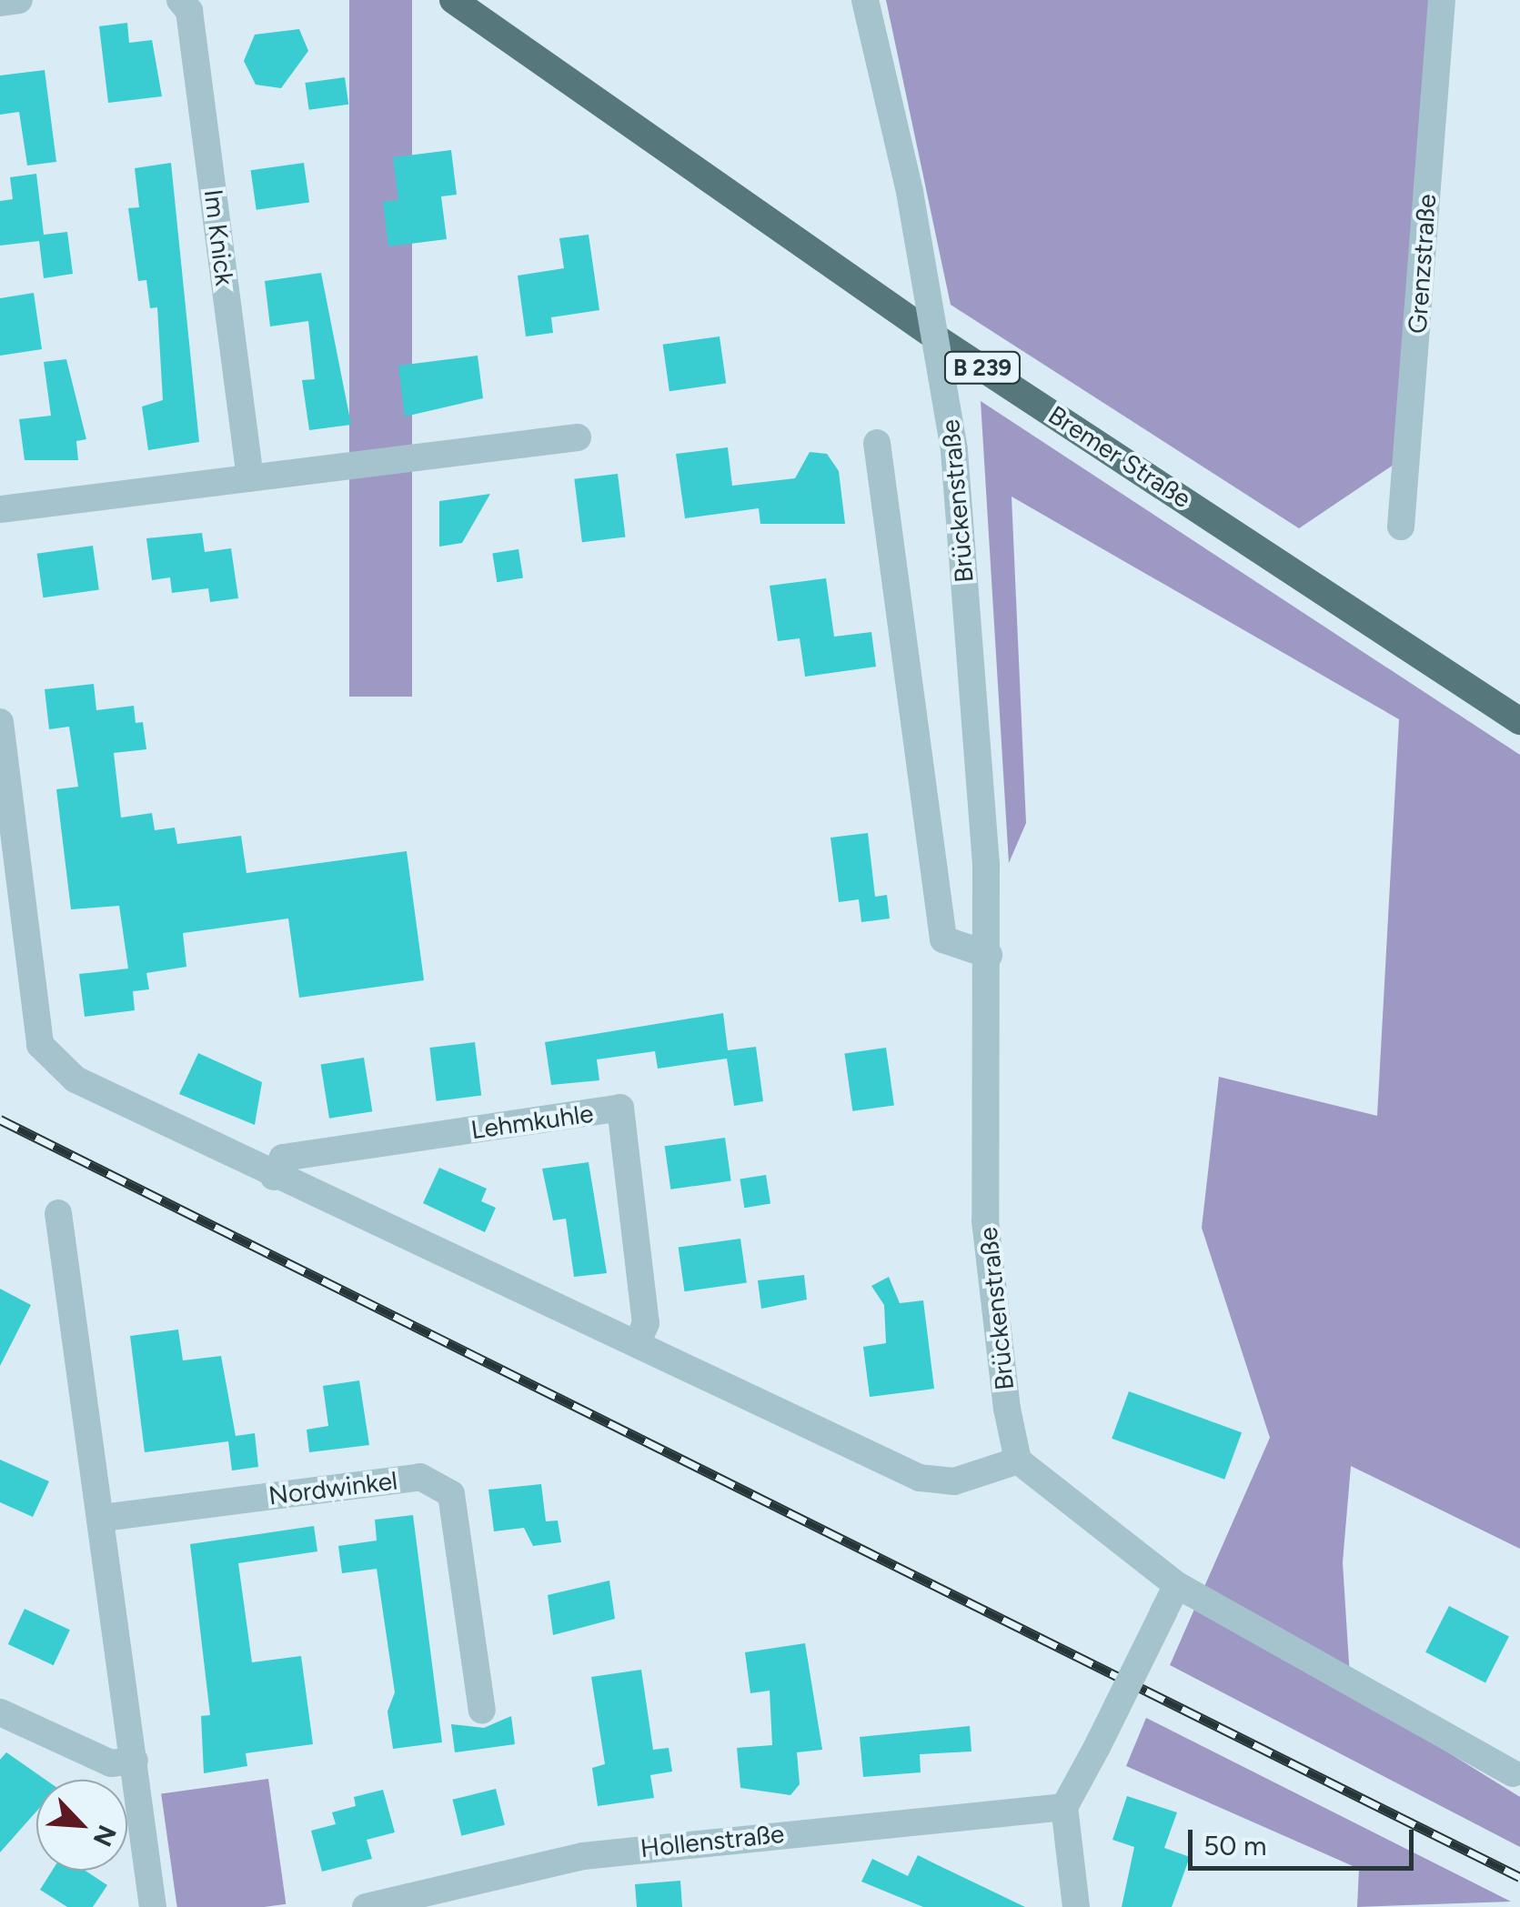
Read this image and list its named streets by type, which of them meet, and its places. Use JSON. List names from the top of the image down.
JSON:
{
  "streets": {
    "main road": ["B 239", "Bremer Straße"],
    "street": [
      "Im Knick",
      "Grenzstraße",
      "Brückenstraße",
      "Lehmkuhle",
      "Nordwinkel",
      "Hollenstraße"
    ]
  },
  "scale_bar": "50 m",
  "north": "bottom right"
}
